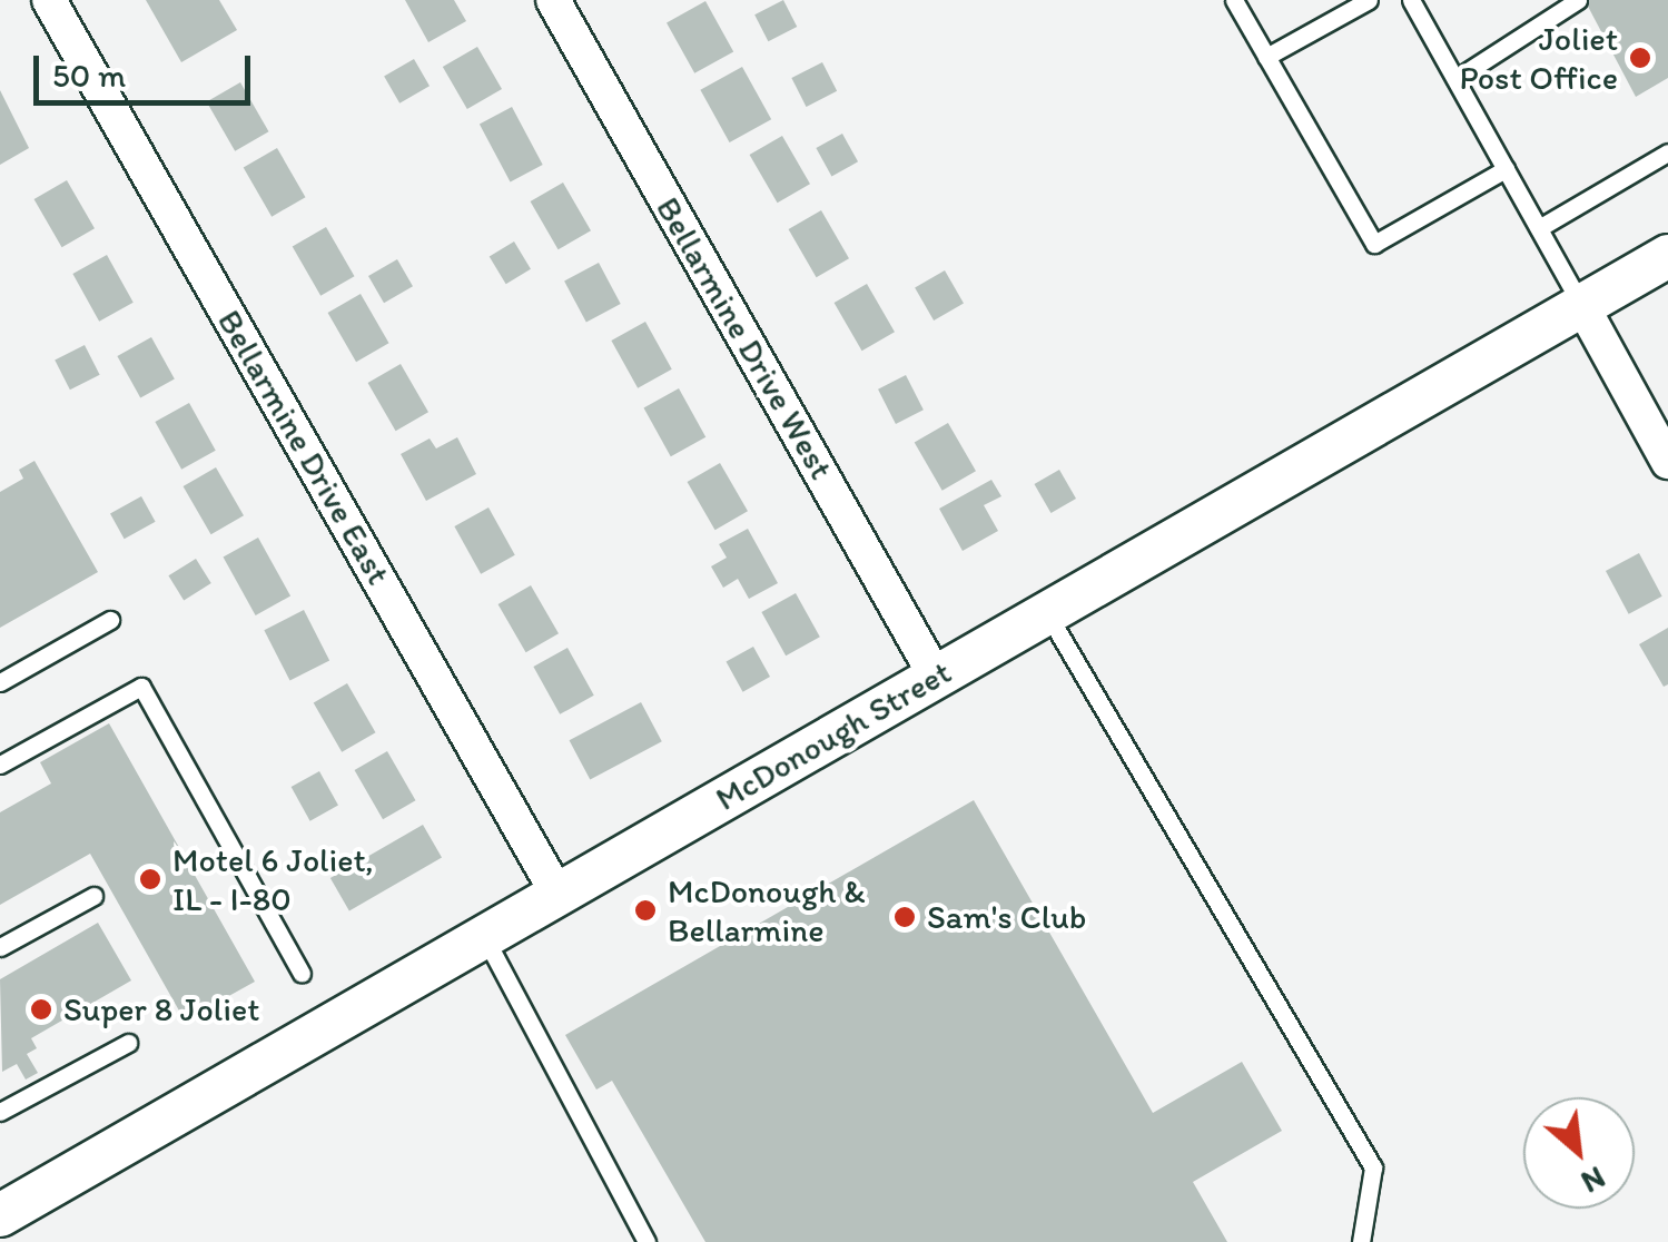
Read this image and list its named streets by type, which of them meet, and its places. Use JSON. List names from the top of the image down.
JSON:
{
  "streets": {
    "street": ["Bellarmine Drive West", "Bellarmine Drive East", "McDonough Street"]
  },
  "crossings": [
    ["Bellarmine Drive West", "McDonough Street"],
    ["Bellarmine Drive East", "McDonough Street"]
  ],
  "places": [
    "Joliet Post Office",
    "Motel 6 Joliet, IL - I-80",
    "McDonough & Bellarmine",
    "Sam's Club",
    "Super 8 Joliet"
  ],
  "scale_bar": "50 m",
  "north": "bottom right"
}
